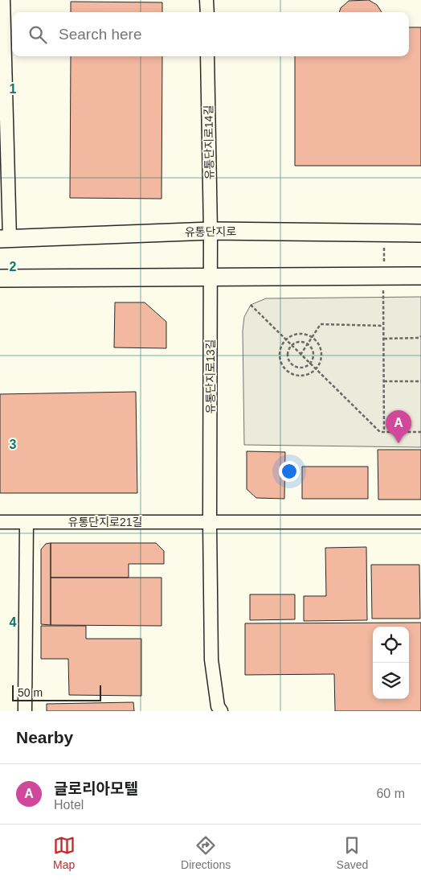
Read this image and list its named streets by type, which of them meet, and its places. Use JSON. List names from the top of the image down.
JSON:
{
  "streets": {
    "main road": ["유통단지로"],
    "street": ["유통단지로14길", "유통단지로13길", "유통단지로21길"]
  },
  "crossings": [
    ["유통단지로14길", "유통단지로"],
    ["유통단지로14길", "유통단지로13길"],
    ["유통단지로", "유통단지로13길"],
    ["유통단지로13길", "유통단지로21길"]
  ],
  "scale_bar": "50 m",
  "page": {
    "search": "Search here",
    "pins": "A",
    "scale": "50 m",
    "heading": "Nearby",
    "list": [
      {
        "mark": "A",
        "name": "글로리아모텔",
        "note": "Hotel",
        "value": "60 m"
      }
    ],
    "nav": ["Map", "Directions", "Saved"]
  },
  "grid": {
    "rows": [
      "1",
      "2",
      "3",
      "4"
    ]
  }
}
